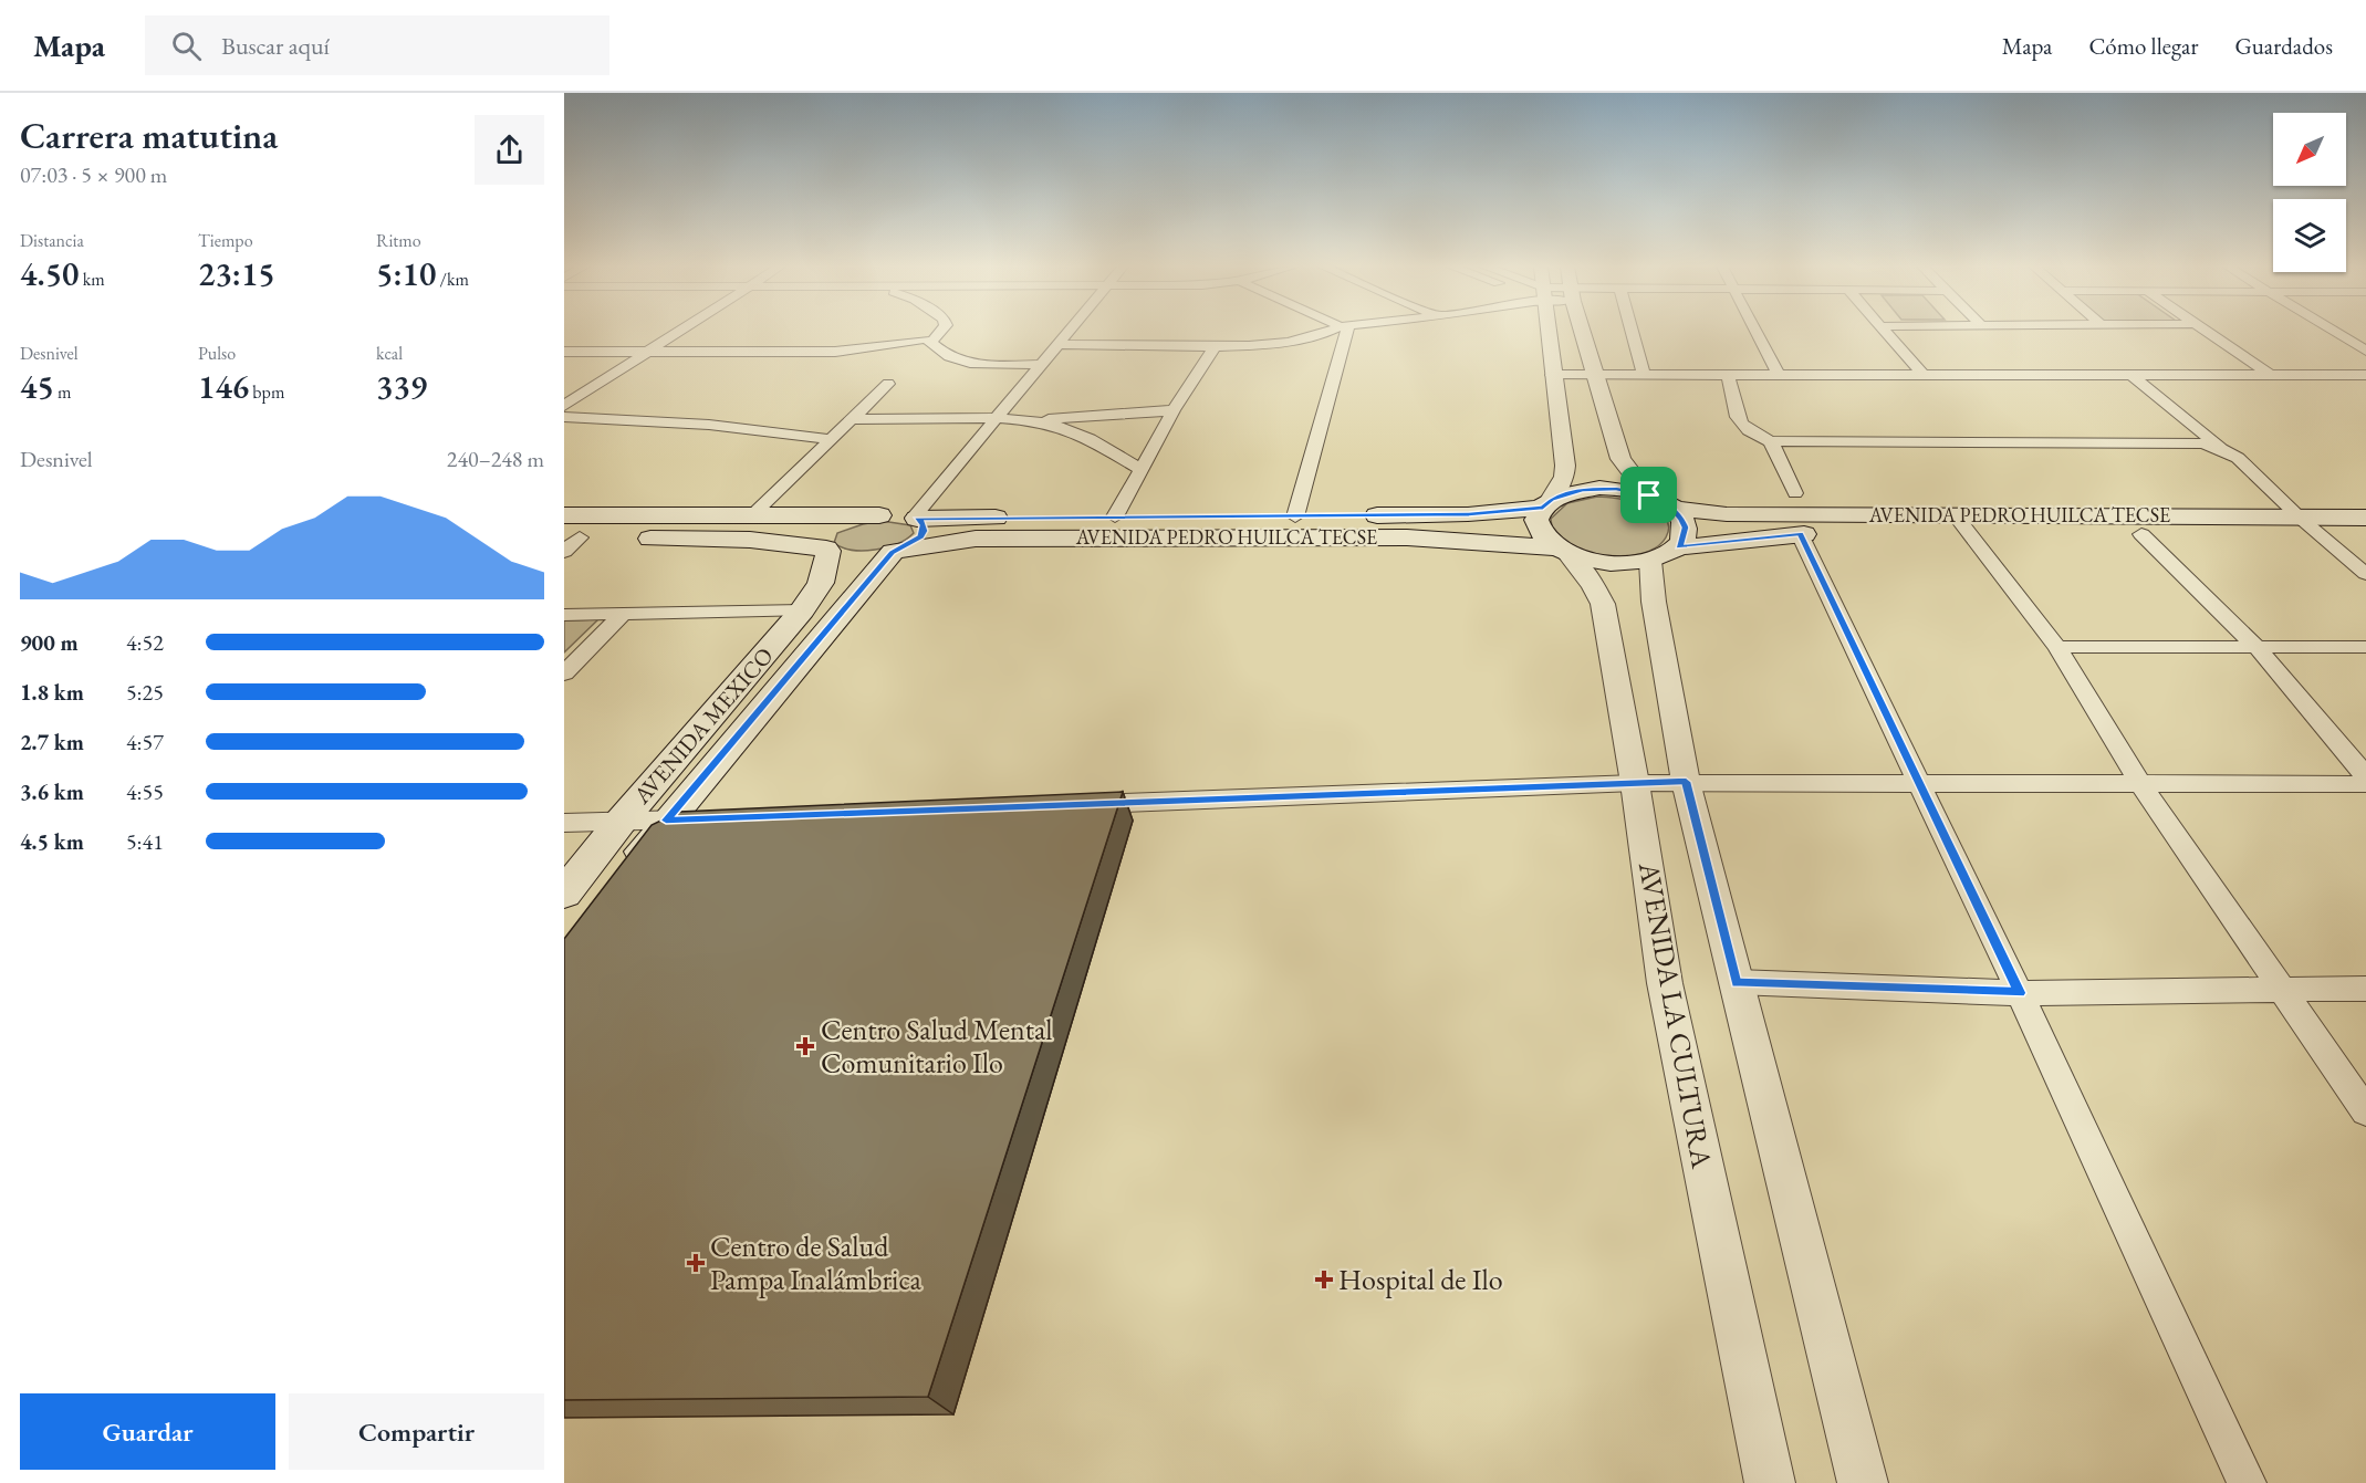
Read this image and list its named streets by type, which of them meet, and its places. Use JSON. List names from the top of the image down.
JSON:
{
  "streets": {
    "main road": ["AVENIDA PEDRO HUILCA TECSE", "AVENIDA MEXICO"],
    "street": ["AVENIDA LA CULTURA"]
  },
  "crossings": [
    ["AVENIDA PEDRO HUILCA TECSE", "AVENIDA MEXICO"],
    ["AVENIDA PEDRO HUILCA TECSE", "AVENIDA LA CULTURA"]
  ],
  "places": {
    "health": ["Centro Salud Mental Comunitario Ilo", "Centro de Salud Pampa Inalámbrica", "Hospital de Ilo"]
  },
  "north": "bottom left",
  "page": {
    "header": "Mapa",
    "search": "Buscar aquí",
    "nav": ["Mapa", "Cómo llegar", "Guardados"],
    "heading": ["Carrera matutina", "07:03 · 5 × 900 m"],
    "stats": [
      ["Distancia", "4.50 km"],
      ["Tiempo", "23:15"],
      ["Ritmo", "5:10 /km"],
      ["Desnivel", "45 m"],
      ["Pulso", "146 bpm"],
      ["kcal", "339"]
    ],
    "chart": ["Desnivel", "240–248 m"],
    "list": [
      {
        "name": "900 m",
        "note": "4:52"
      },
      {
        "name": "1.8 km",
        "note": "5:25"
      },
      {
        "name": "2.7 km",
        "note": "4:57"
      },
      {
        "name": "3.6 km",
        "note": "4:55"
      },
      {
        "name": "4.5 km",
        "note": "5:41"
      }
    ],
    "buttons": ["Guardar", "Compartir"]
  }
}
